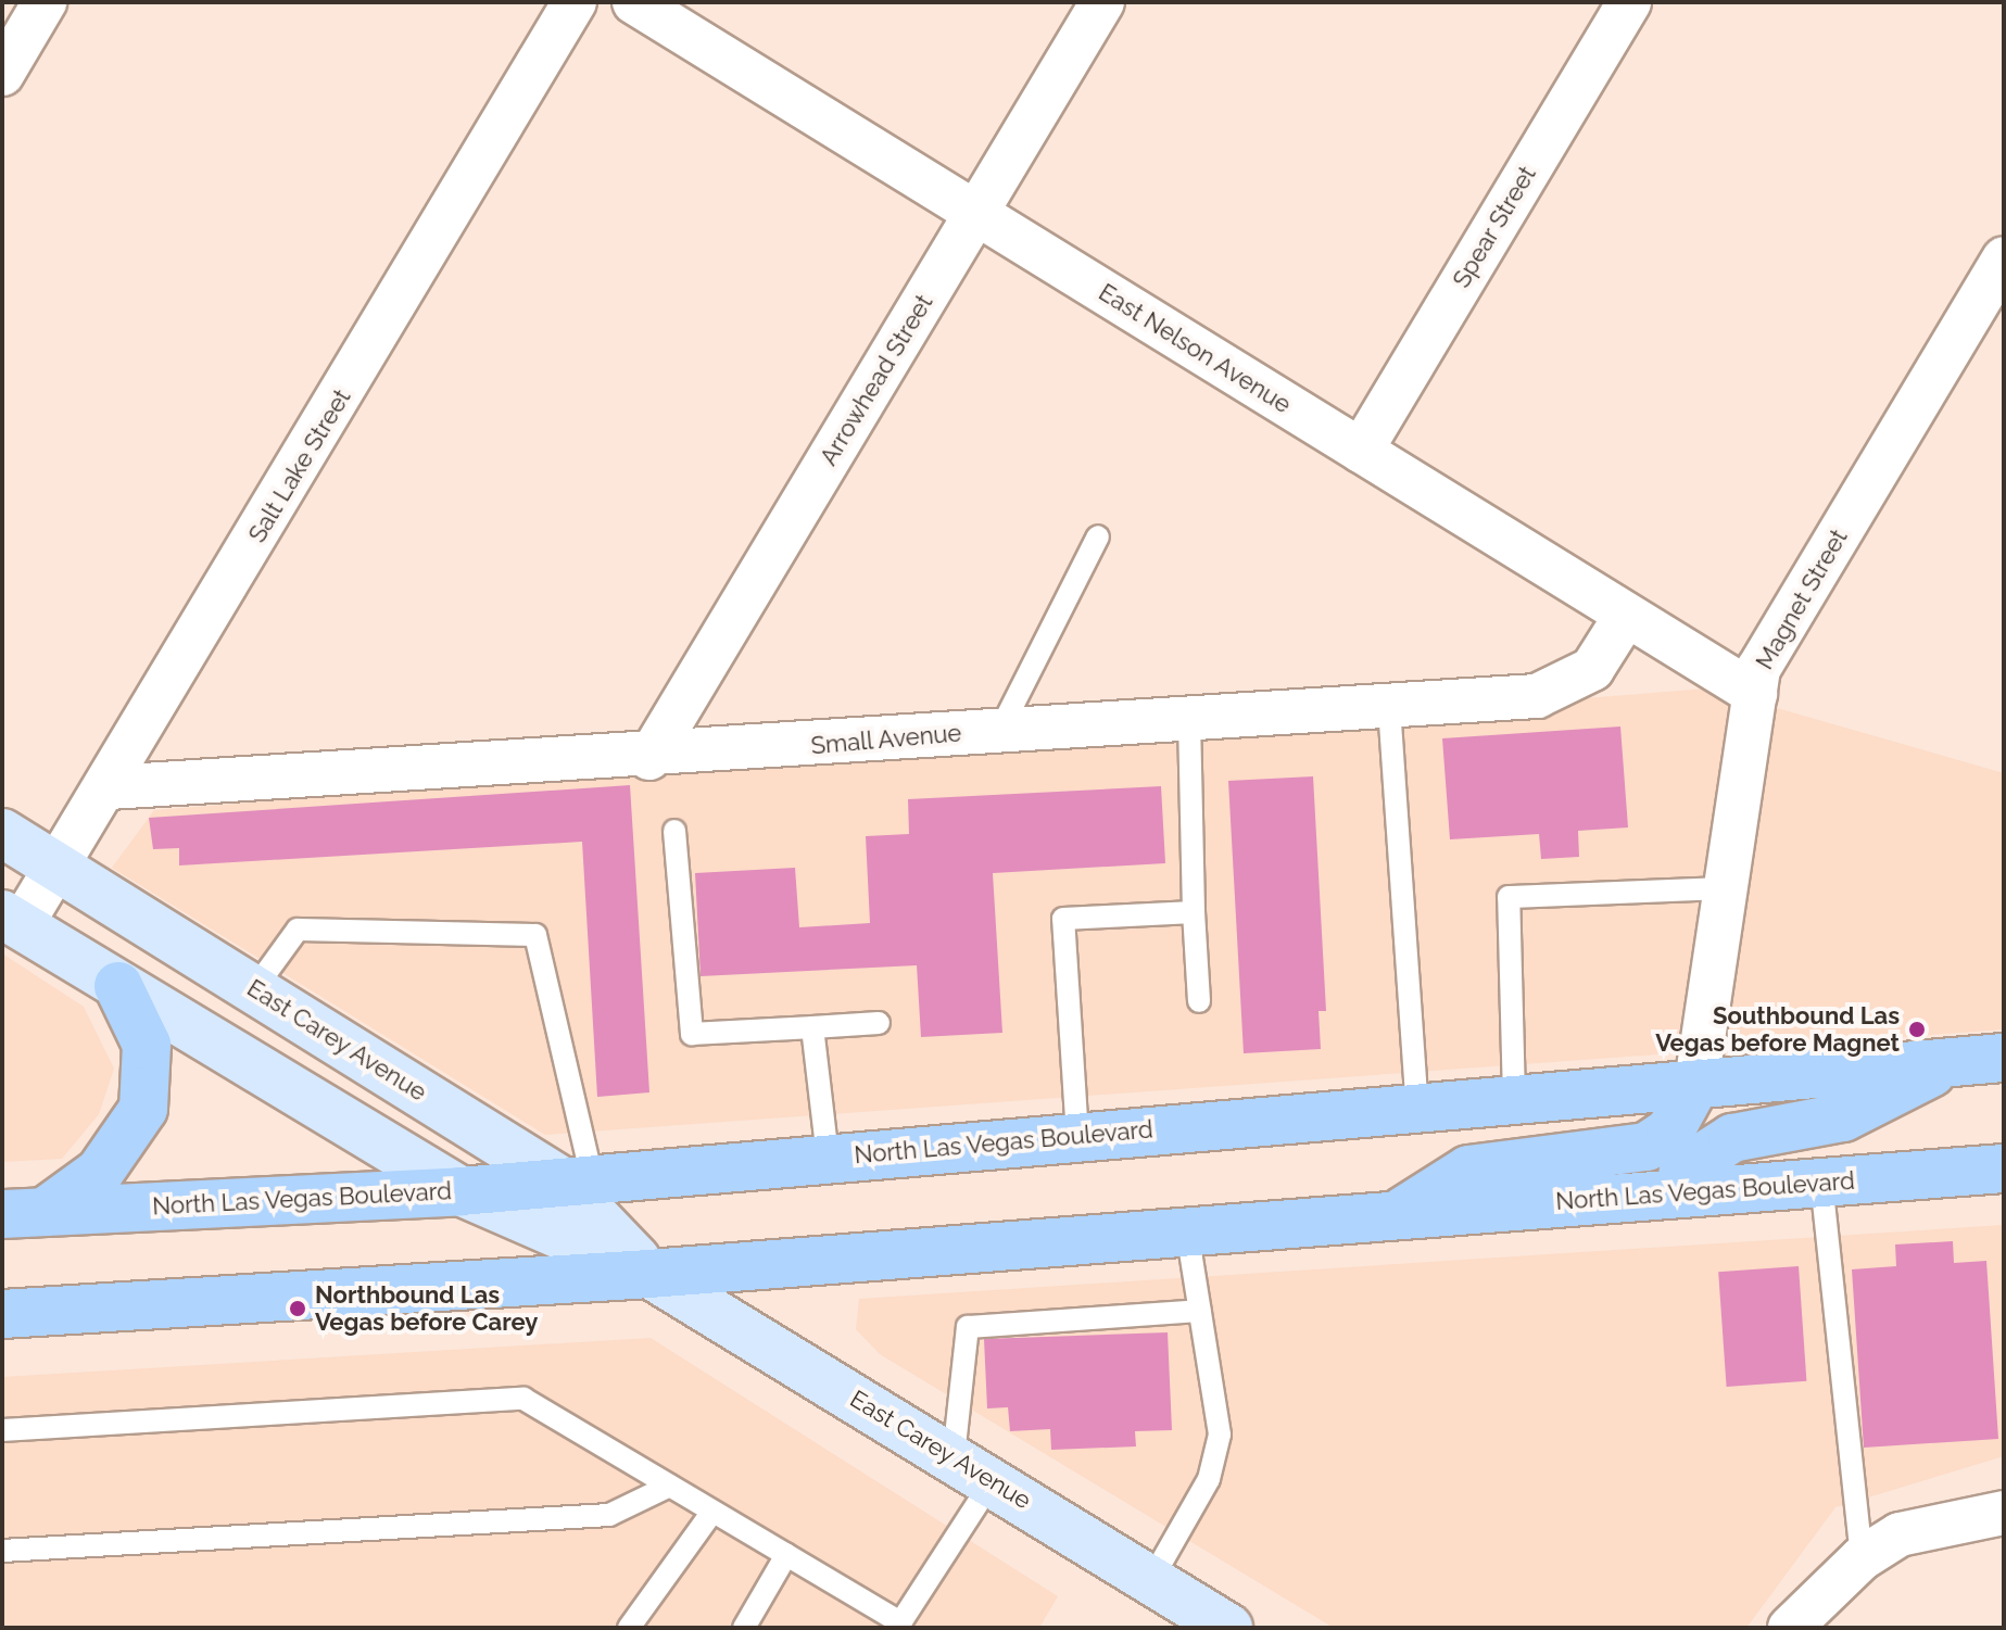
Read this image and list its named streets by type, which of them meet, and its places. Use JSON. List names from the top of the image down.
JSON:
{
  "streets": {
    "main road": ["East Carey Avenue", "North Las Vegas Boulevard"],
    "street": [
      "Spear Street",
      "East Nelson Avenue",
      "Arrowhead Street",
      "Salt Lake Street",
      "Magnet Street",
      "Small Avenue"
    ]
  },
  "crossings": [
    ["Spear Street", "East Nelson Avenue"],
    ["East Nelson Avenue", "Arrowhead Street"],
    ["East Nelson Avenue", "Magnet Street"],
    ["East Nelson Avenue", "Small Avenue"],
    ["Arrowhead Street", "Small Avenue"],
    ["Salt Lake Street", "Small Avenue"],
    ["Salt Lake Street", "East Carey Avenue"],
    ["Magnet Street", "North Las Vegas Boulevard"],
    ["East Carey Avenue", "North Las Vegas Boulevard"]
  ],
  "places": ["Southbound Las Vegas before Magnet", "Northbound Las Vegas before Carey"]
}
